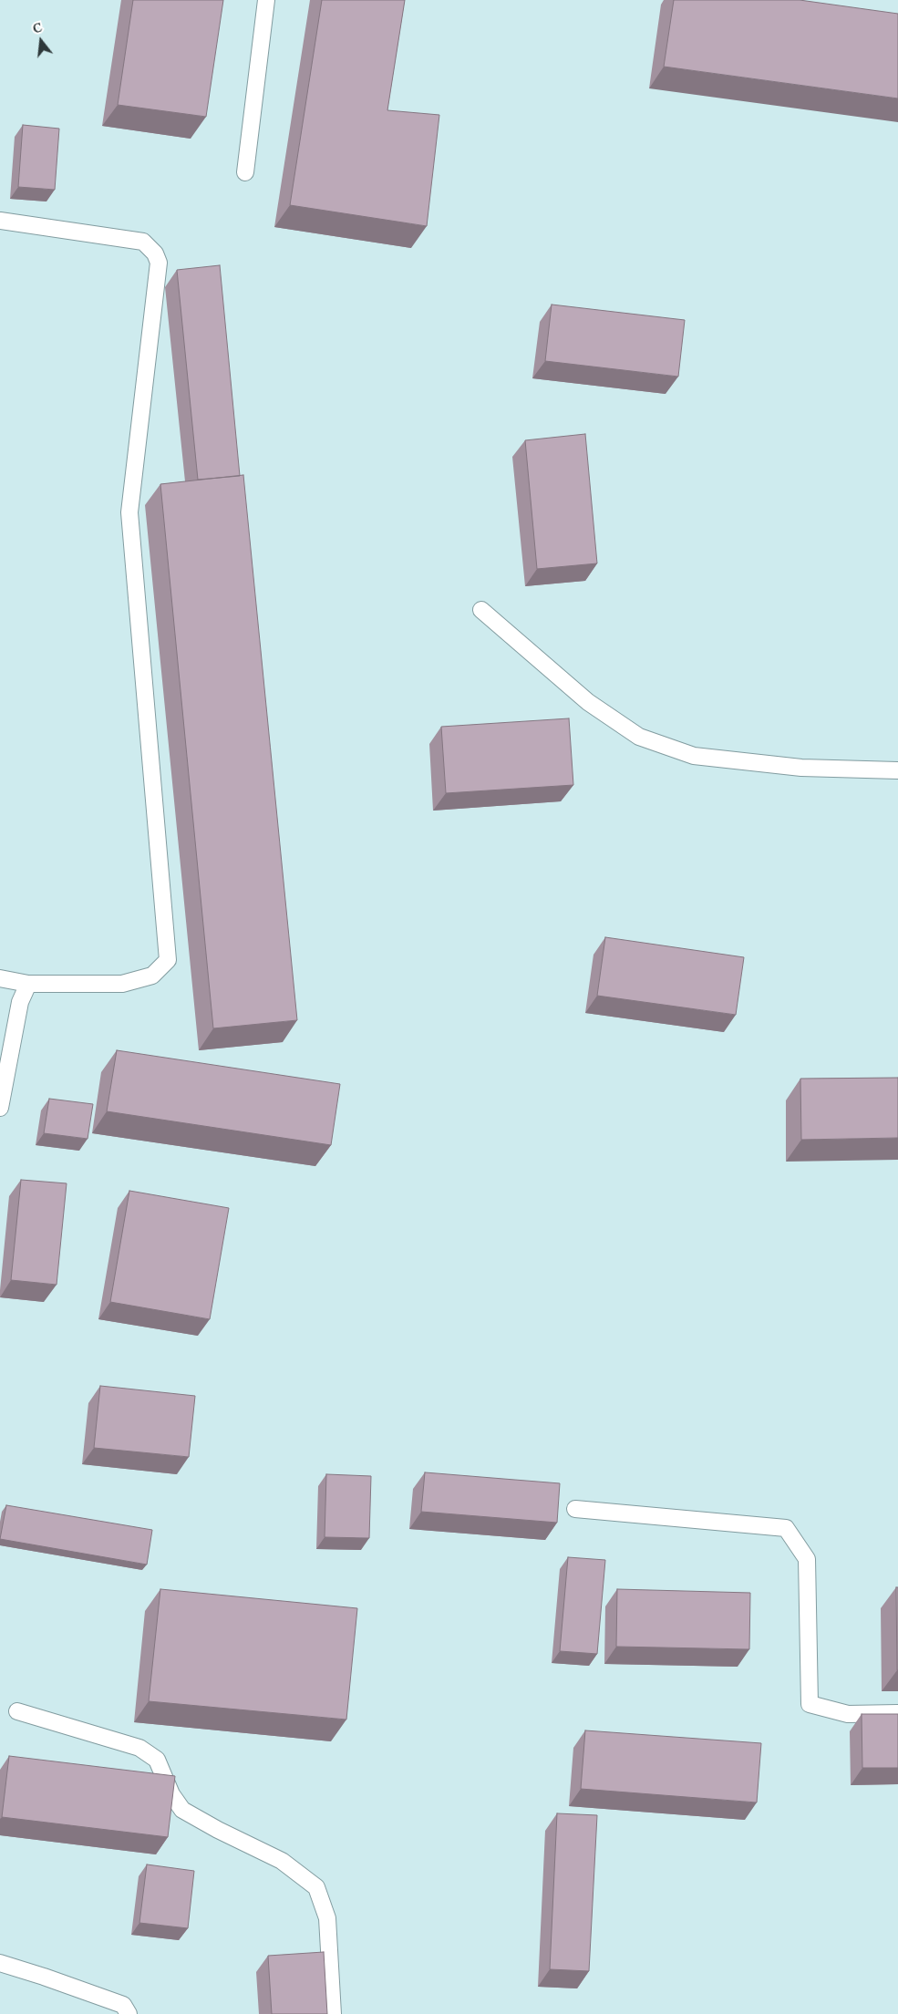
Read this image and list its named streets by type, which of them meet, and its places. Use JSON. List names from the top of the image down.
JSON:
{
  "north": "top"
}
